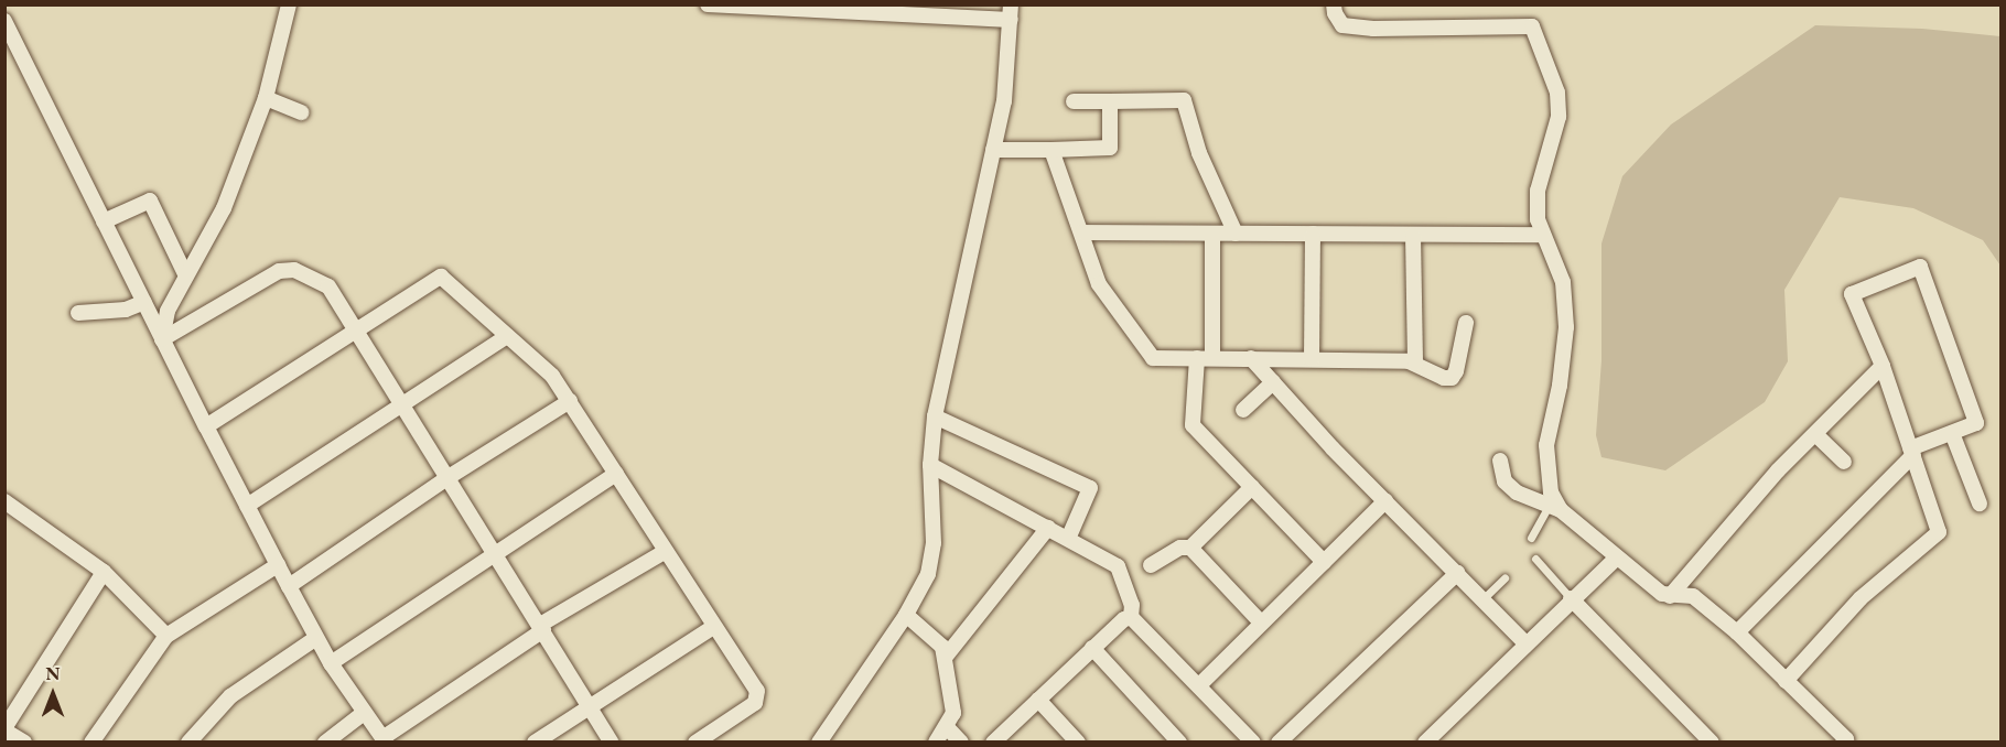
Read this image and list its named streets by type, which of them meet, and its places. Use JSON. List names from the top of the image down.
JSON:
{
  "north": "top"
}
